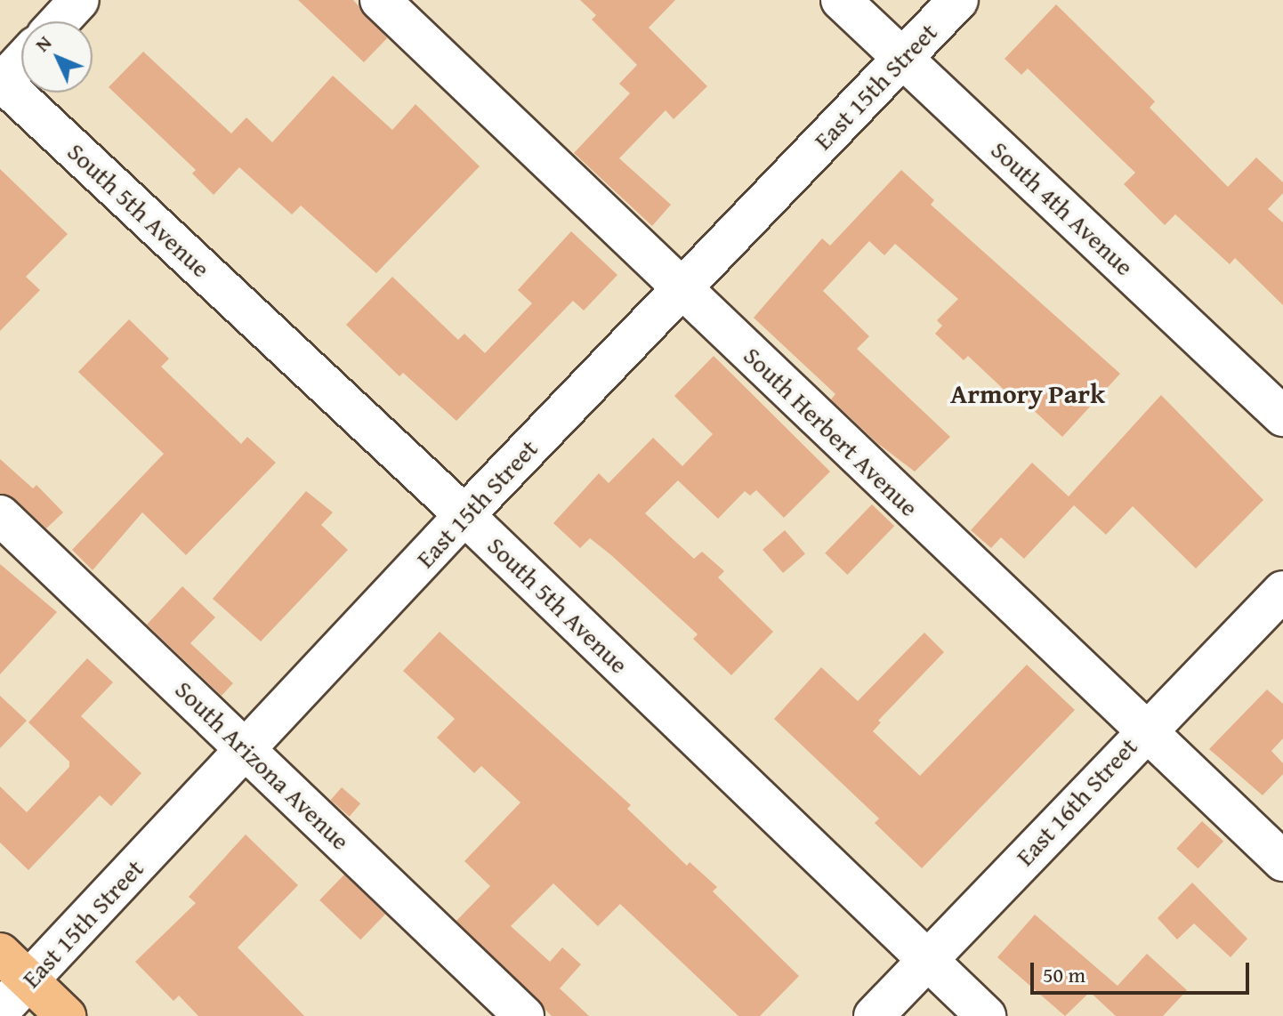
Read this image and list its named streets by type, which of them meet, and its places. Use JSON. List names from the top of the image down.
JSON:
{
  "streets": {
    "street": [
      "East 15th Street",
      "South 4th Avenue",
      "South 5th Avenue",
      "South Herbert Avenue",
      "South Arizona Avenue",
      "East 16th Street"
    ]
  },
  "crossings": [
    ["East 15th Street", "South 4th Avenue"],
    ["East 15th Street", "South 5th Avenue"],
    ["East 15th Street", "South Herbert Avenue"],
    ["East 15th Street", "South Arizona Avenue"],
    ["South 5th Avenue", "East 16th Street"],
    ["South Herbert Avenue", "East 16th Street"]
  ],
  "districts": ["Armory Park"],
  "scale_bar": "50 m",
  "north": "top left"
}
